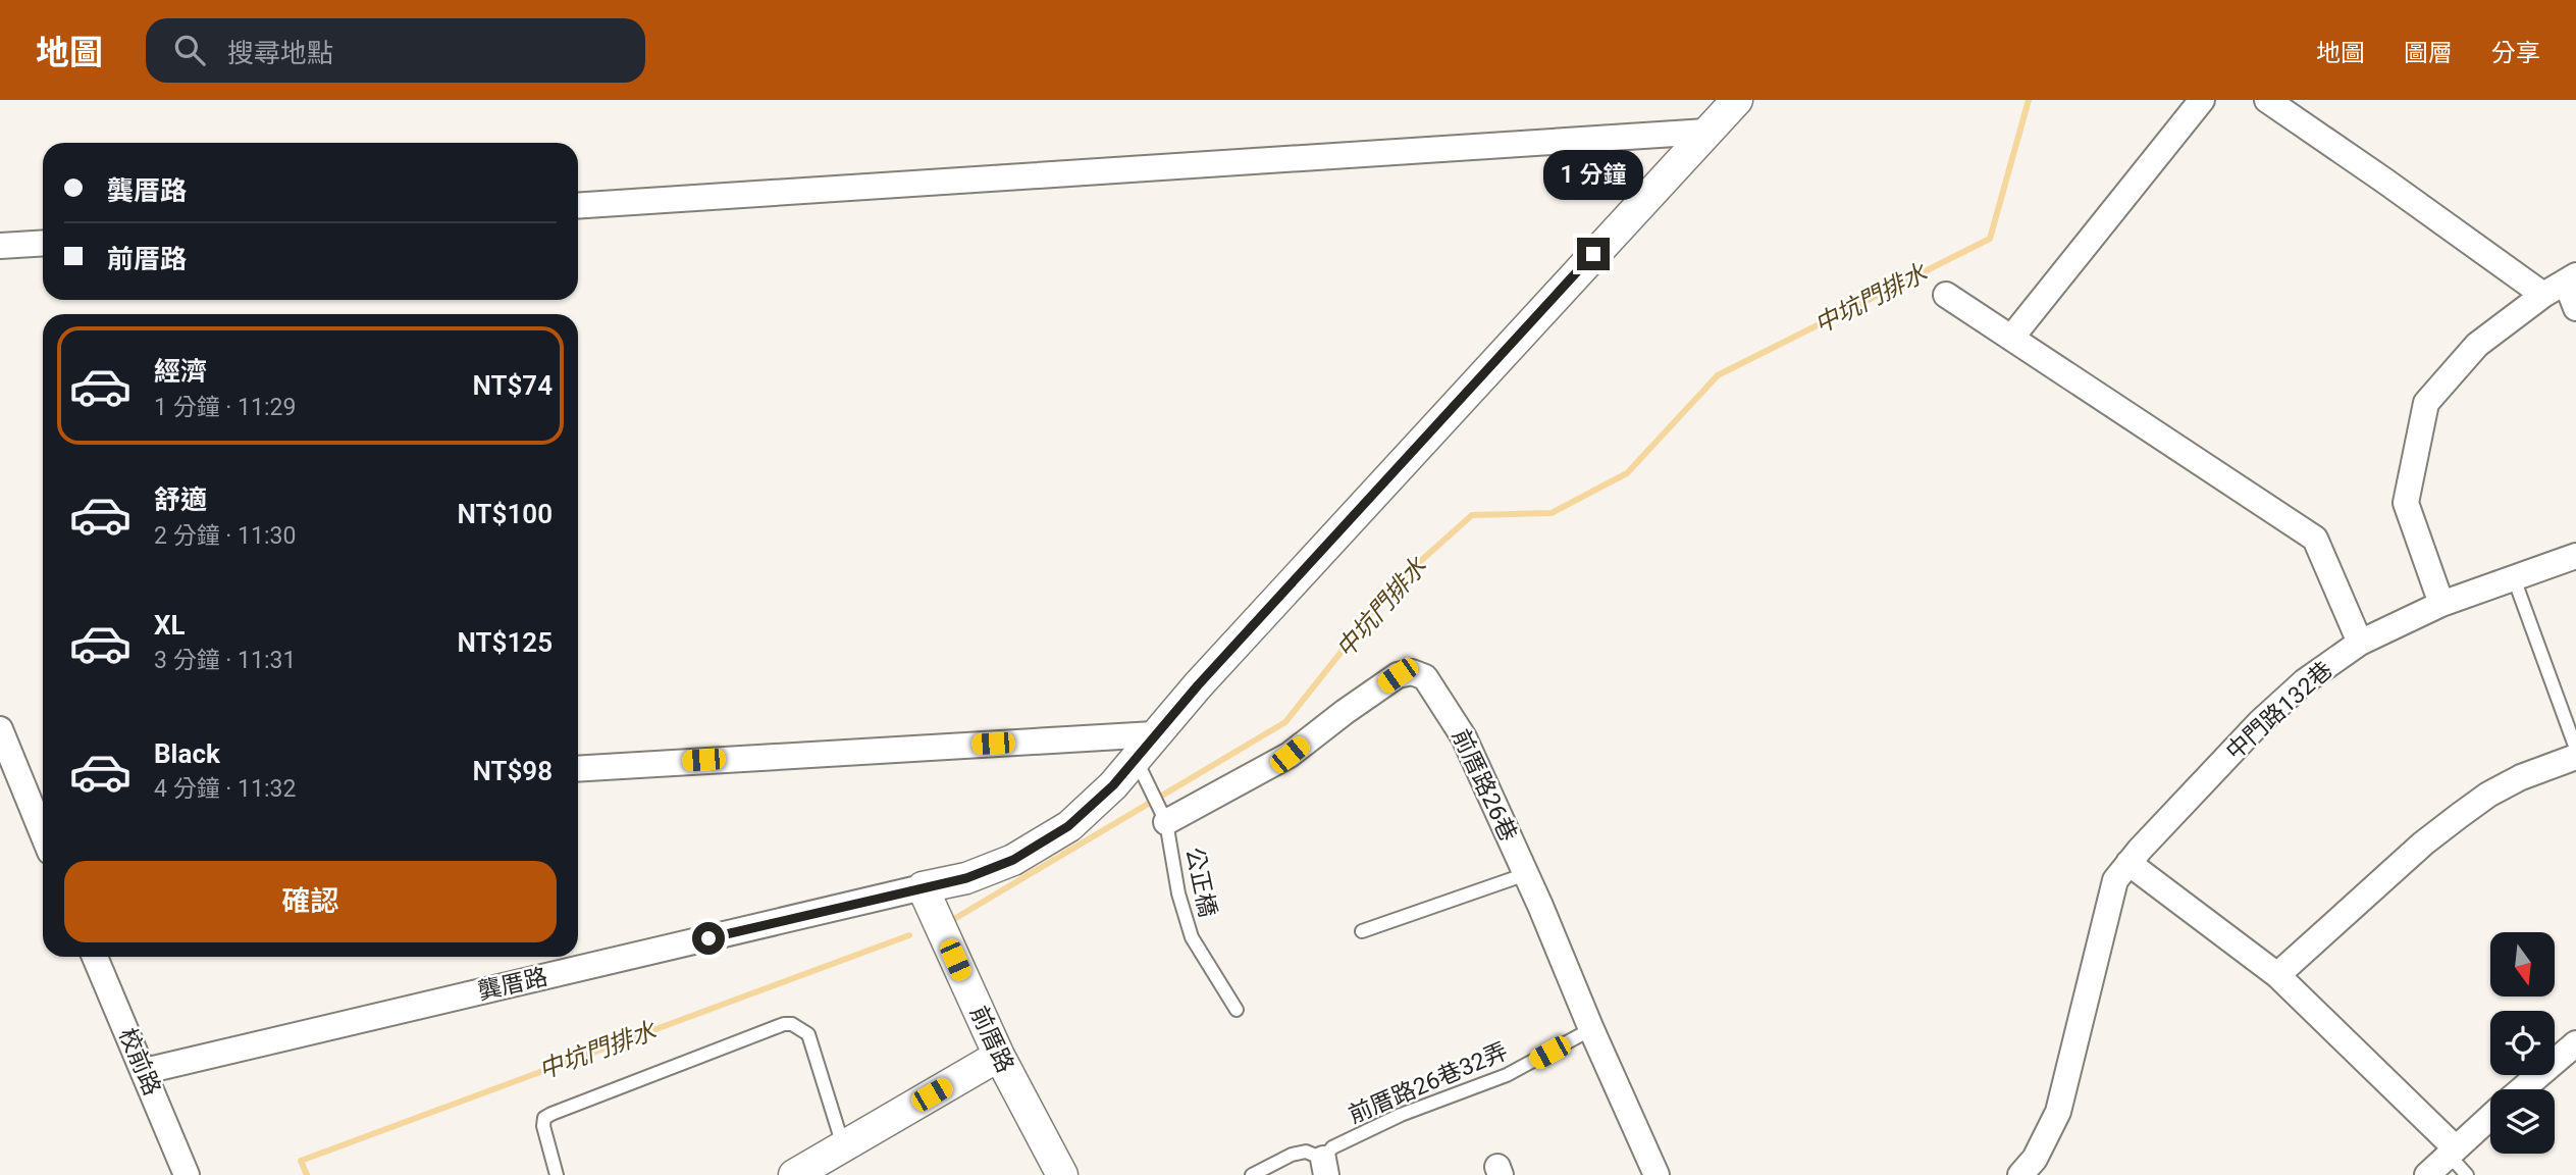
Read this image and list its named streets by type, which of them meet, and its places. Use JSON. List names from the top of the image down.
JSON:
{
  "streets": {
    "street": [
      "中門路132巷",
      "前厝路26巷",
      "龔厝路",
      "前厝路",
      "校前路"
    ],
    "lane": ["公正橋", "前厝路26巷32弄"]
  },
  "crossings": [
    ["前厝路26巷", "公正橋"],
    ["前厝路26巷", "前厝路26巷32弄"],
    ["龔厝路", "前厝路"],
    ["龔厝路", "校前路"]
  ],
  "water": ["中坑門排水"],
  "north": "bottom",
  "page": {
    "header": "地圖",
    "search": "搜尋地點",
    "nav": ["地圖", "圖層", "分享"],
    "banner": ["龔厝路", "前厝路"],
    "bubble": "1 分鐘",
    "list": [
      {
        "name": "經濟",
        "note": "1 分鐘 · 11:29",
        "value": "NT$74"
      },
      {
        "name": "舒適",
        "note": "2 分鐘 · 11:30",
        "value": "NT$100"
      },
      {
        "name": "XL",
        "note": "3 分鐘 · 11:31",
        "value": "NT$125"
      },
      {
        "name": "Black",
        "note": "4 分鐘 · 11:32",
        "value": "NT$98"
      }
    ],
    "buttons": "確認"
  }
}
